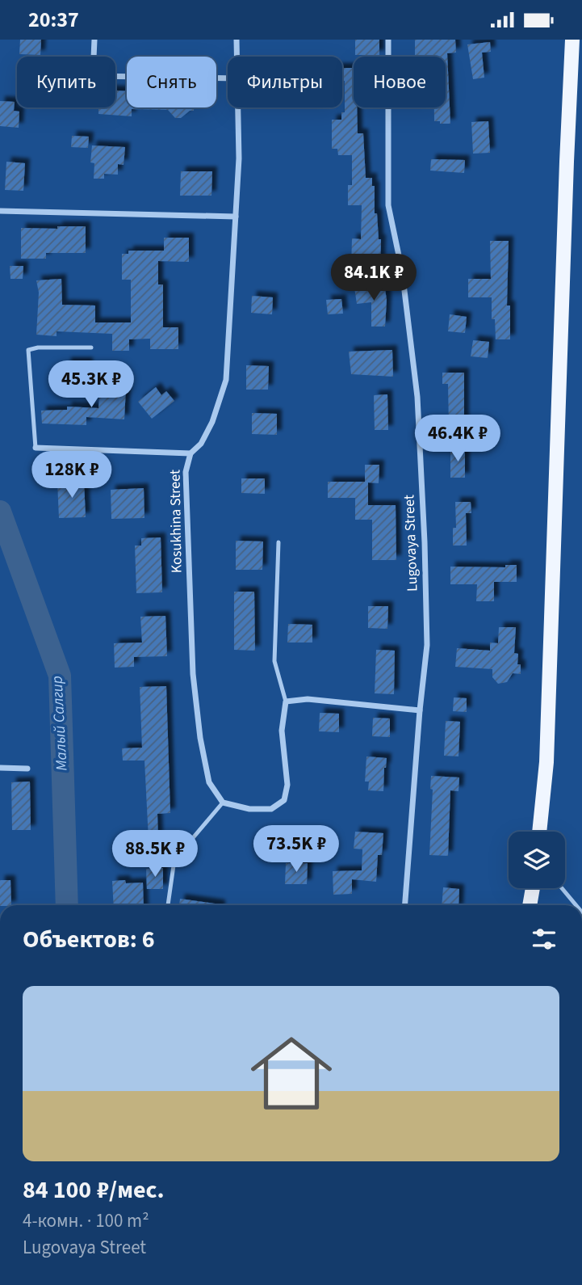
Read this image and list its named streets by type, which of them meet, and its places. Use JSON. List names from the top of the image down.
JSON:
{
  "streets": {
    "street": ["Kosukhina Street", "Lugovaya Street"]
  },
  "water": ["Малый Салгир"],
  "page": {
    "status": "20:37",
    "chip": [
      "Купить",
      "Снять",
      "Фильтры",
      "Новое"
    ],
    "price": [
      "84.1K ₽",
      "45.3K ₽",
      "46.4K ₽",
      "128K ₽",
      "73.5K ₽",
      "88.5K ₽"
    ],
    "heading": "Объектов: 6",
    "list": [
      {
        "name": "84 100 ₽/мес.",
        "note": "4-комн. · 100 m² · Lugovaya Street"
      }
    ]
  }
}
